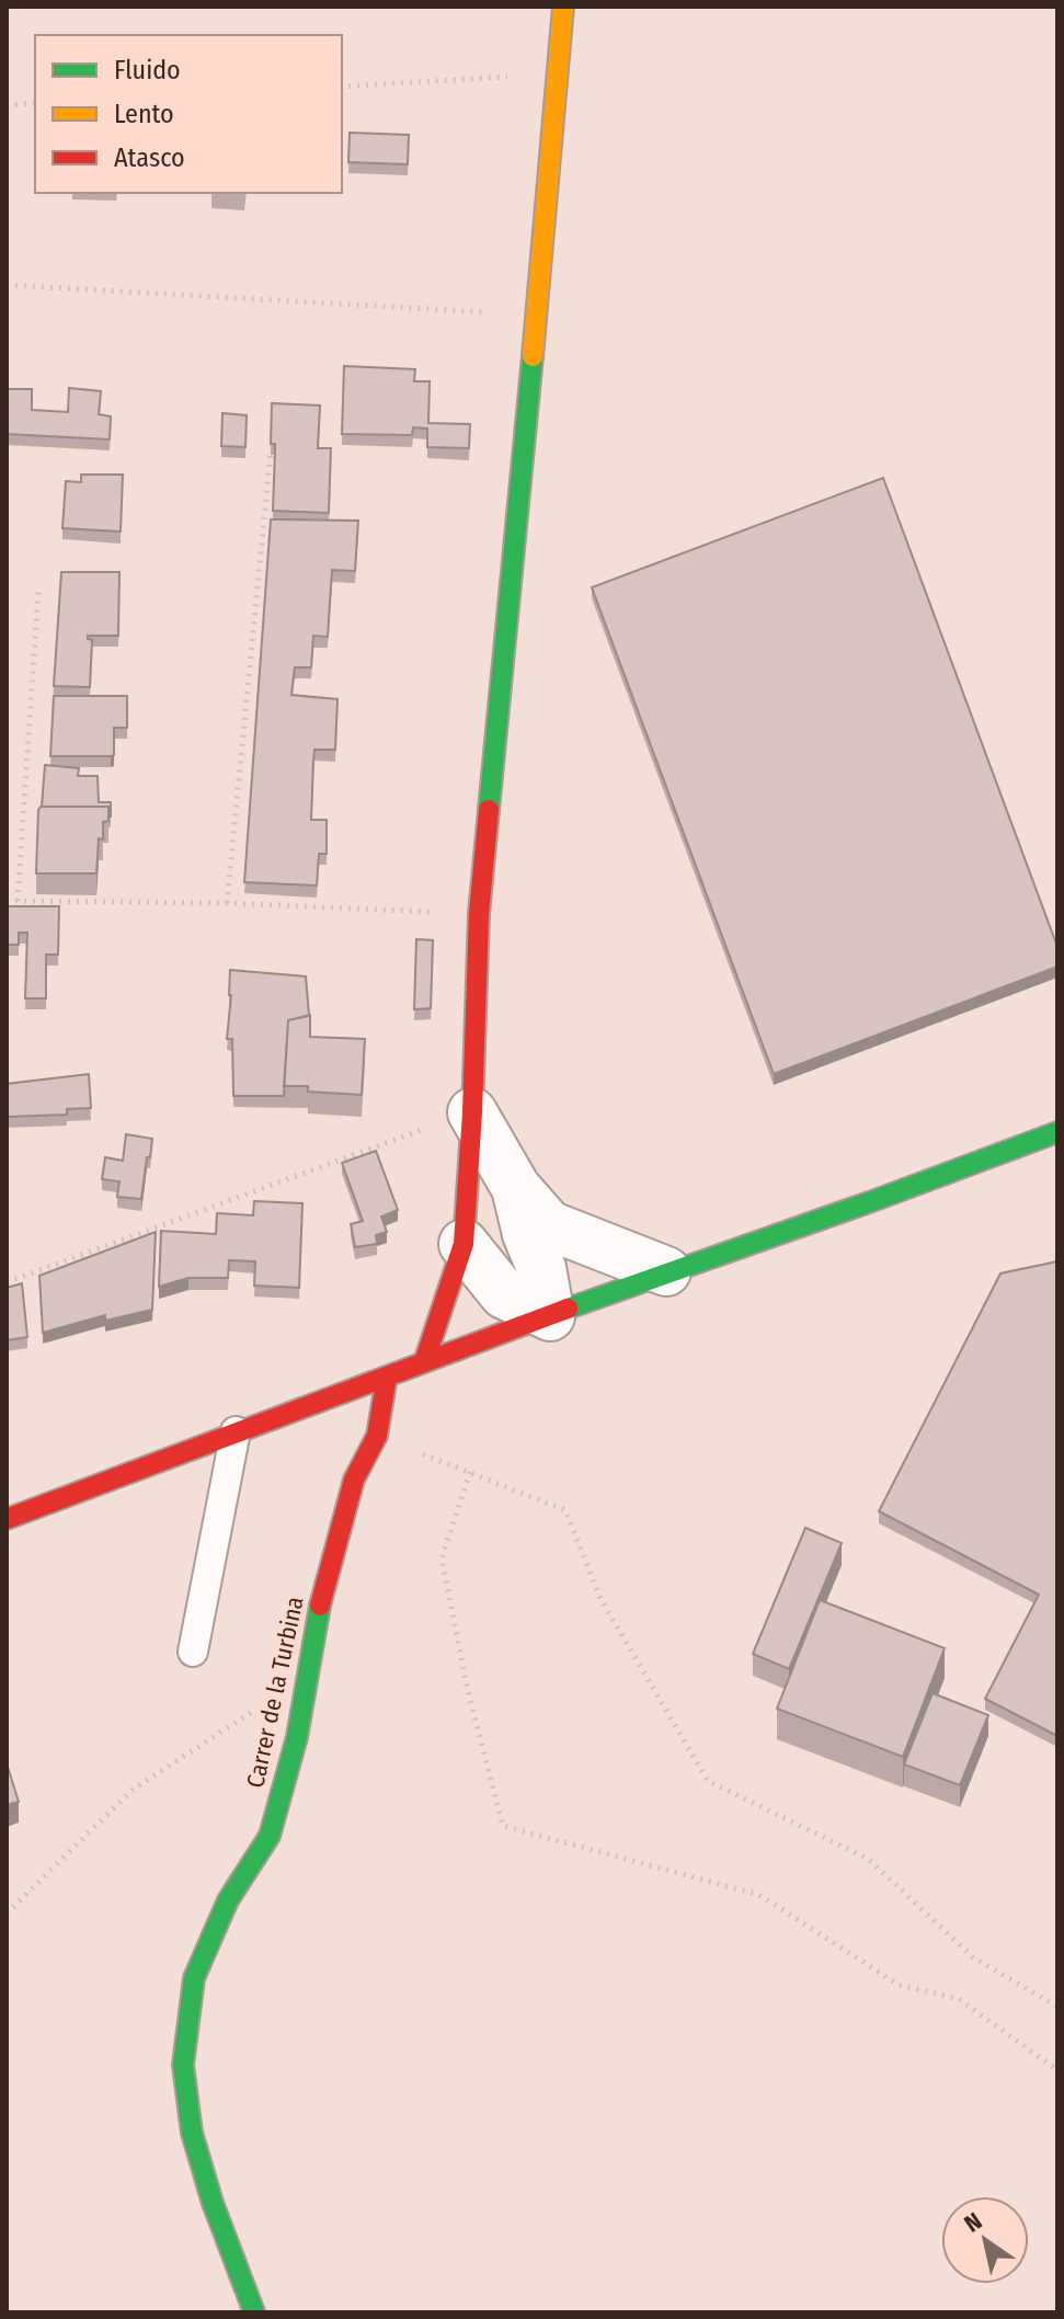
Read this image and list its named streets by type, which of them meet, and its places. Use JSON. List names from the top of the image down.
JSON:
{
  "streets": {
    "street": ["Carrer de la Turbina"]
  },
  "legend": ["Fluido", "Lento", "Atasco"],
  "north": "top left"
}
